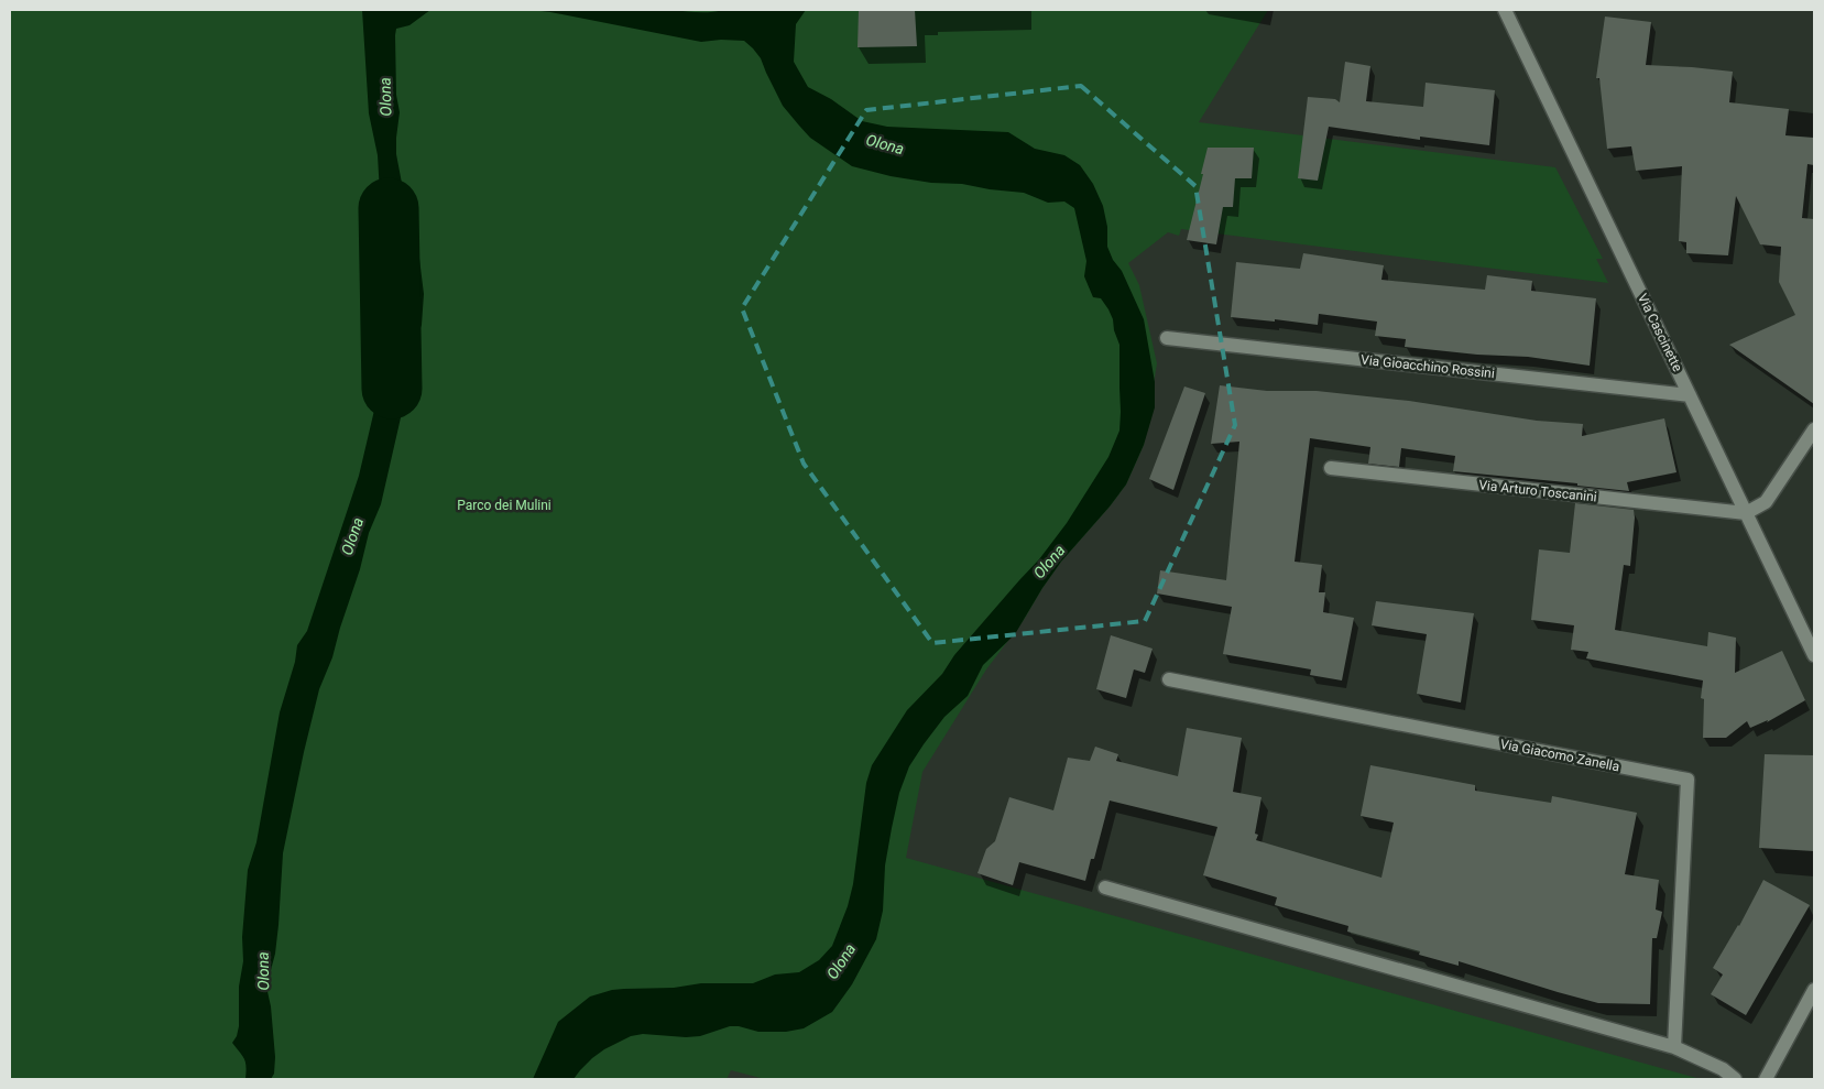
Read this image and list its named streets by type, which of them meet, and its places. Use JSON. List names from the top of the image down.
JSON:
{
  "streets": {
    "street": [
      "Via Cascinette",
      "Via Gioacchino Rossini",
      "Via Arturo Toscanini",
      "Via Giacomo Zanella"
    ]
  },
  "crossings": [
    ["Via Cascinette", "Via Gioacchino Rossini"],
    ["Via Cascinette", "Via Arturo Toscanini"]
  ],
  "water": ["Olona"],
  "parks": ["Parco dei Mulini"]
}
